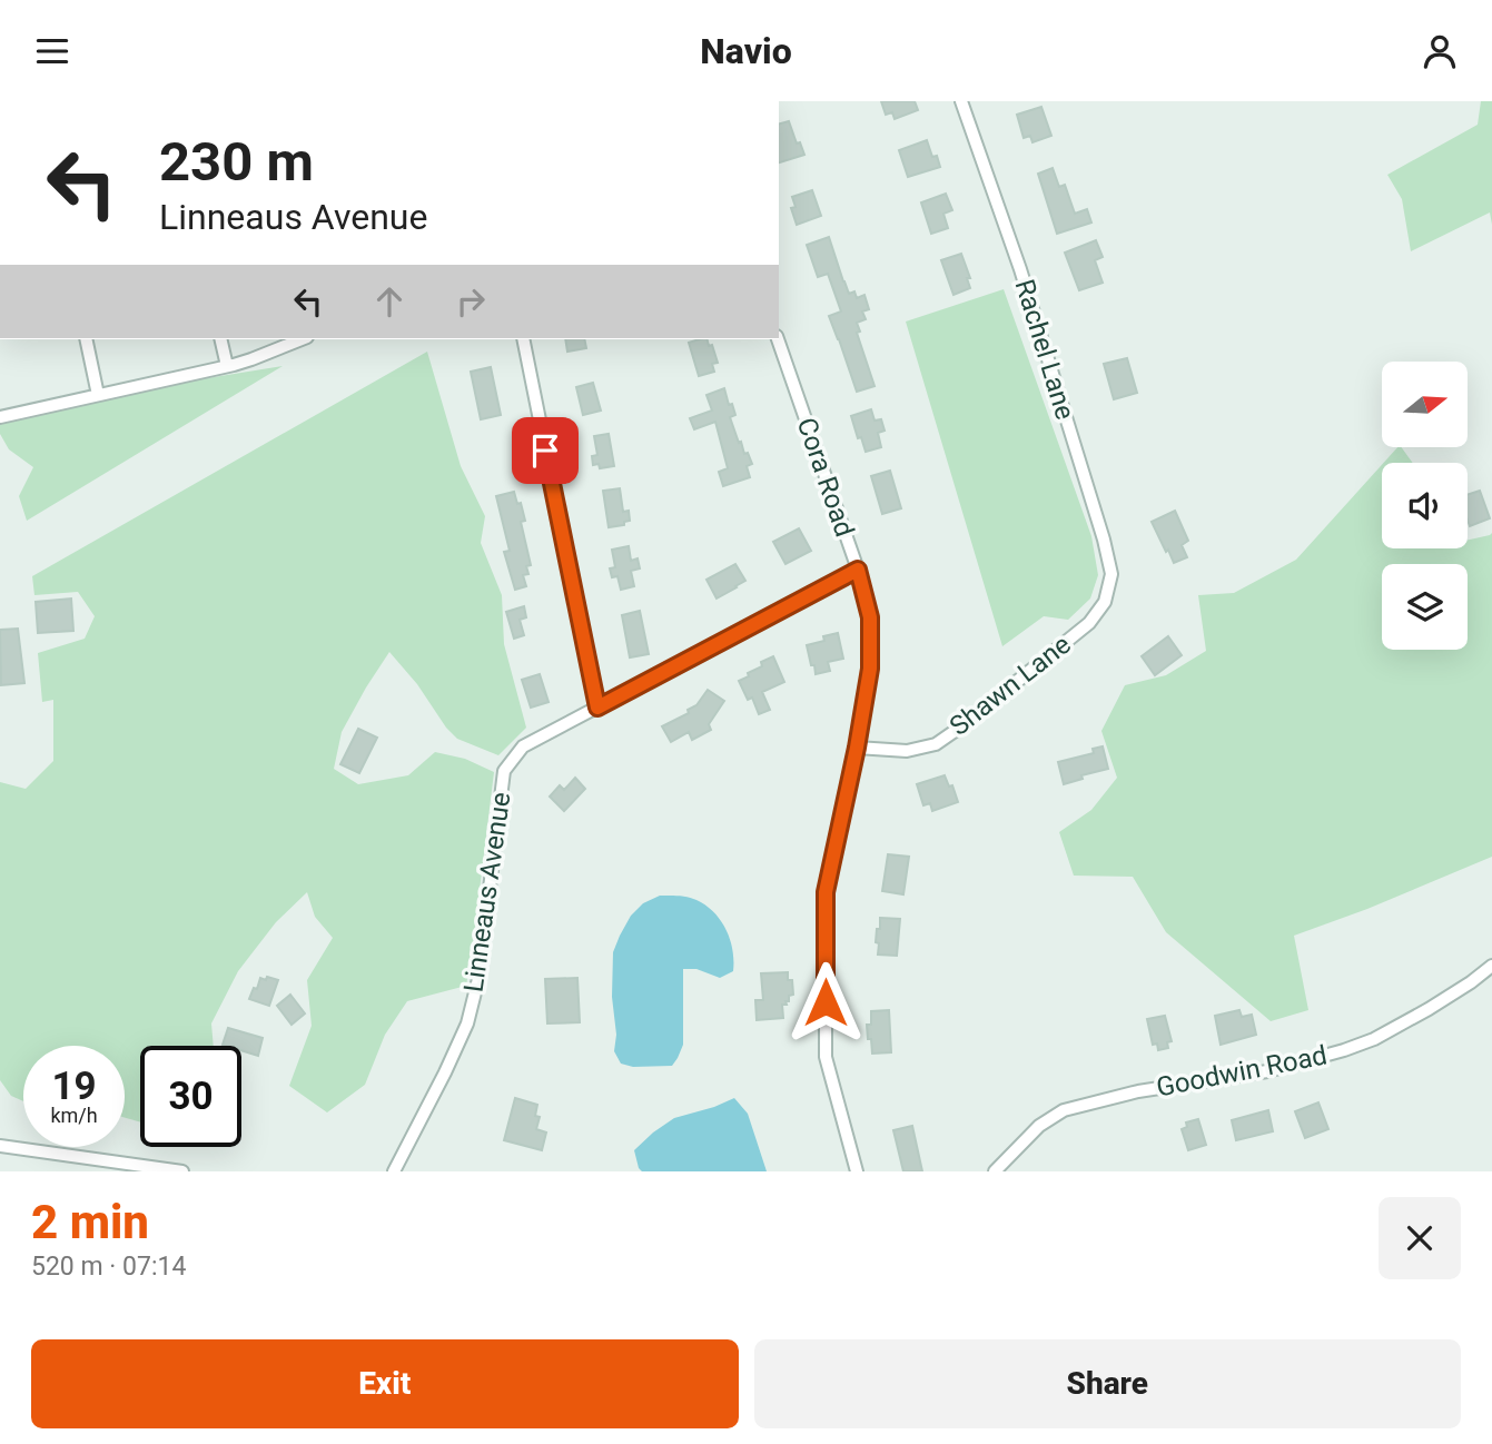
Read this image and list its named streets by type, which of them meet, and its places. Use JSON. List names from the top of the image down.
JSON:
{
  "streets": {
    "street": [
      "Rachel Lane",
      "Cora Road",
      "Shawn Lane",
      "Linneaus Avenue",
      "Goodwin Road"
    ]
  },
  "crossings": [
    ["Rachel Lane", "Shawn Lane"],
    ["Cora Road", "Shawn Lane"],
    ["Cora Road", "Linneaus Avenue"]
  ],
  "north": "right",
  "page": {
    "header": "Navio",
    "turn": ["230 m", "Linneaus Avenue"],
    "speed": "19 km/h",
    "limit": "30",
    "heading": ["2 min", "520 m · 07:14"],
    "buttons": ["Exit", "Share"]
  }
}
